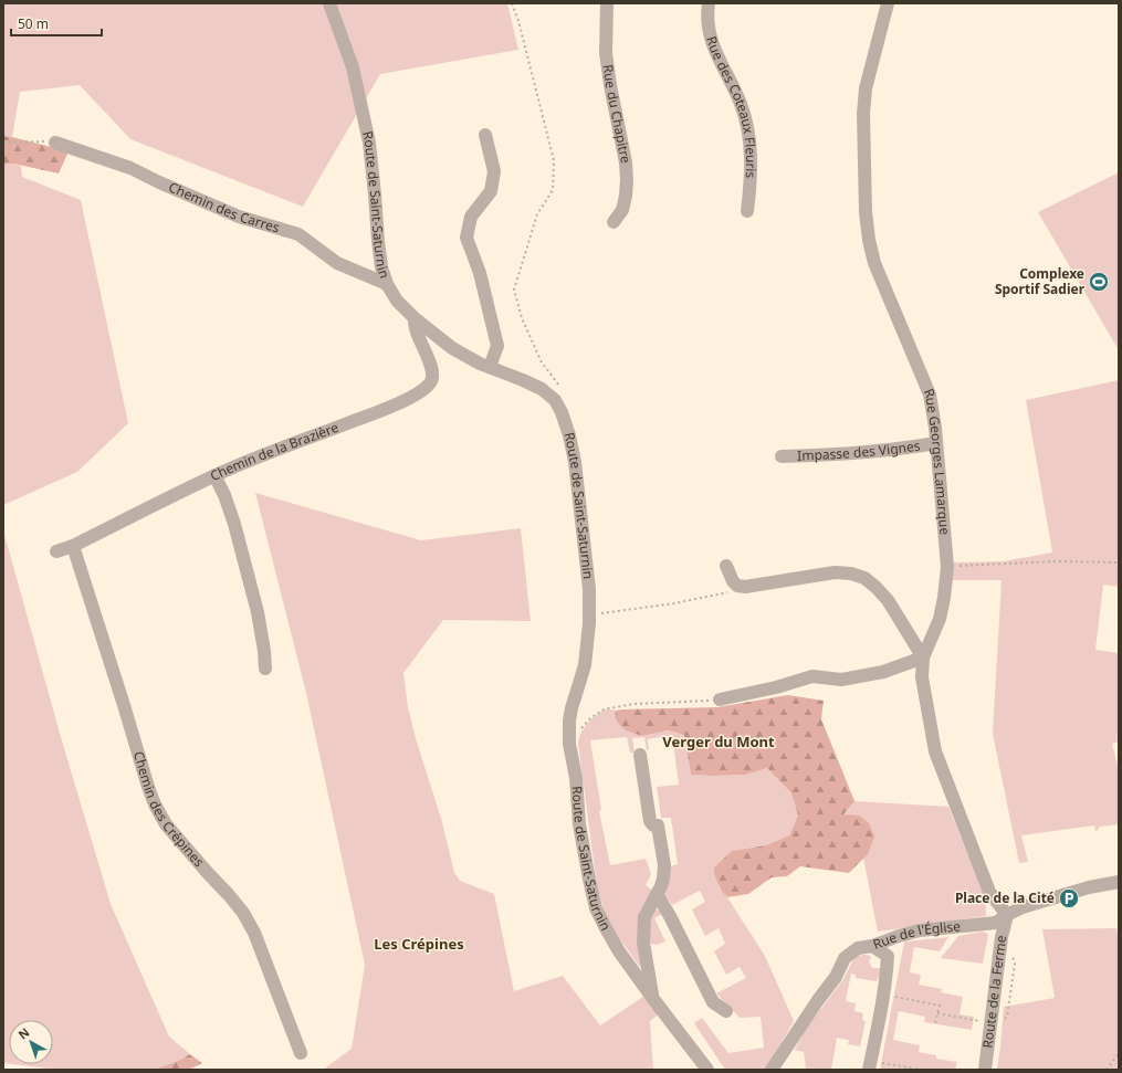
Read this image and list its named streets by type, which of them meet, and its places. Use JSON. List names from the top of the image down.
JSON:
{
  "streets": {
    "street": [
      "Rue des Coteaux Fleuris",
      "Rue du Chapitre",
      "Route de Saint-Saturnin",
      "Chemin des Carres",
      "Impasse des Vignes",
      "Chemin de la Brazière",
      "Rue Georges Lamarque",
      "Chemin des Crépines",
      "Rue de l'Église",
      "Route de la Ferme"
    ]
  },
  "crossings": [
    ["Route de Saint-Saturnin", "Chemin des Carres"],
    ["Route de Saint-Saturnin", "Chemin de la Brazière"],
    ["Impasse des Vignes", "Rue Georges Lamarque"],
    ["Chemin de la Brazière", "Chemin des Crépines"],
    ["Rue Georges Lamarque", "Rue de l'Église"],
    ["Rue Georges Lamarque", "Route de la Ferme"],
    ["Rue de l'Église", "Route de la Ferme"]
  ],
  "districts": ["Verger du Mont", "Les Crépines"],
  "places": {
    "sports": ["Complexe Sportif Sadier"],
    "parking": ["Place de la Cité"]
  },
  "scale_bar": "50 m",
  "north": "top left"
}
